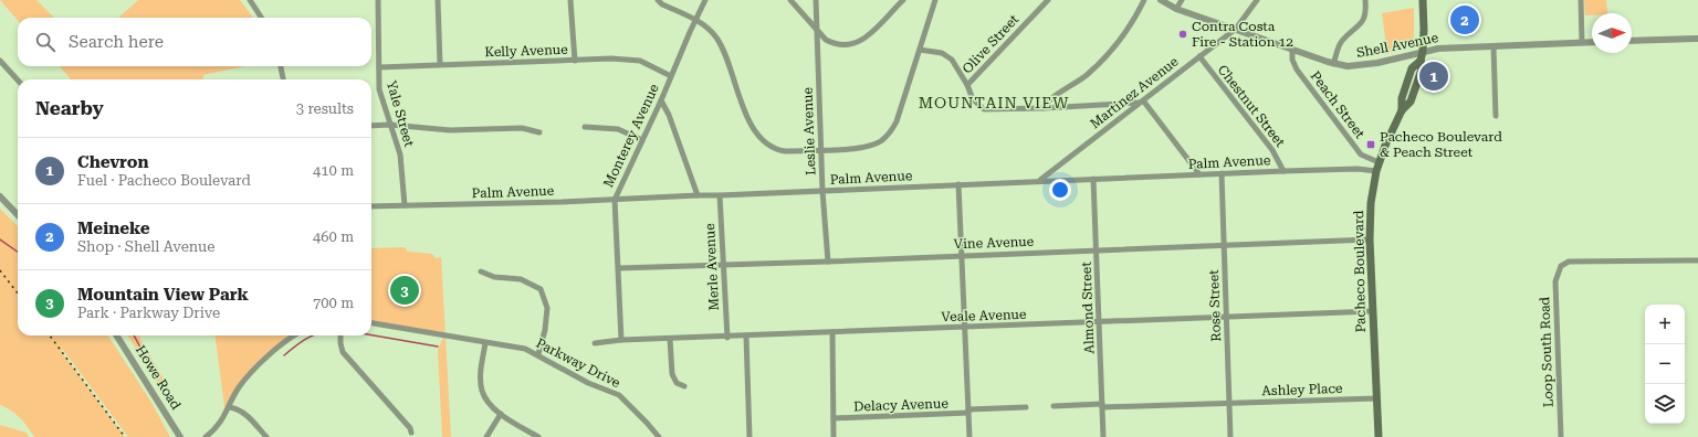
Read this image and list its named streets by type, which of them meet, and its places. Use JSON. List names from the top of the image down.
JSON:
{
  "streets": {
    "main road": ["Pacheco Boulevard"],
    "street": [
      "Olive Street",
      "Shell Avenue",
      "Kelly Avenue",
      "Martinez Avenue",
      "Peach Street",
      "Chestnut Street",
      "Yale Street",
      "Leslie Avenue",
      "Monterey Avenue",
      "Palm Avenue",
      "Vine Avenue",
      "Merle Avenue",
      "Rose Street",
      "Almond Street",
      "Veale Avenue",
      "Loop South Road",
      "Parkway Drive",
      "Howe Road",
      "Ashley Place",
      "Delacy Avenue"
    ]
  },
  "crossings": [
    ["Shell Avenue", "Martinez Avenue"],
    ["Shell Avenue", "Peach Street"],
    ["Shell Avenue", "Pacheco Boulevard"],
    ["Kelly Avenue", "Yale Street"],
    ["Kelly Avenue", "Monterey Avenue"],
    ["Martinez Avenue", "Chestnut Street"],
    ["Martinez Avenue", "Palm Avenue"],
    ["Peach Street", "Pacheco Boulevard"],
    ["Chestnut Street", "Palm Avenue"],
    ["Yale Street", "Palm Avenue"],
    ["Leslie Avenue", "Palm Avenue"],
    ["Leslie Avenue", "Vine Avenue"],
    ["Monterey Avenue", "Palm Avenue"],
    ["Monterey Avenue", "Vine Avenue"],
    ["Monterey Avenue", "Veale Avenue"],
    ["Palm Avenue", "Merle Avenue"],
    ["Palm Avenue", "Pacheco Boulevard"],
    ["Palm Avenue", "Rose Street"],
    ["Palm Avenue", "Almond Street"],
    ["Vine Avenue", "Merle Avenue"],
    ["Vine Avenue", "Pacheco Boulevard"],
    ["Vine Avenue", "Rose Street"],
    ["Vine Avenue", "Almond Street"],
    ["Merle Avenue", "Veale Avenue"],
    ["Pacheco Boulevard", "Veale Avenue"],
    ["Pacheco Boulevard", "Ashley Place"],
    ["Rose Street", "Veale Avenue"],
    ["Rose Street", "Ashley Place"],
    ["Almond Street", "Veale Avenue"]
  ],
  "districts": ["MOUNTAIN VIEW"],
  "places": {
    "other": ["Contra Costa Fire - Station 12"],
    "transit": ["Pacheco Boulevard & Peach Street"]
  },
  "north": "right",
  "page": {
    "pins": ["2", "1", "3"],
    "search": "Search here",
    "heading": ["Nearby", "3 results"],
    "list": [
      {
        "mark": "1",
        "name": "Chevron",
        "note": "Fuel · Pacheco Boulevard",
        "value": "410 m"
      },
      {
        "mark": "2",
        "name": "Meineke",
        "note": "Shop · Shell Avenue",
        "value": "460 m"
      },
      {
        "mark": "3",
        "name": "Mountain View Park",
        "note": "Park · Parkway Drive",
        "value": "700 m"
      }
    ],
    "map_buttons": ["+", "−"]
  }
}
